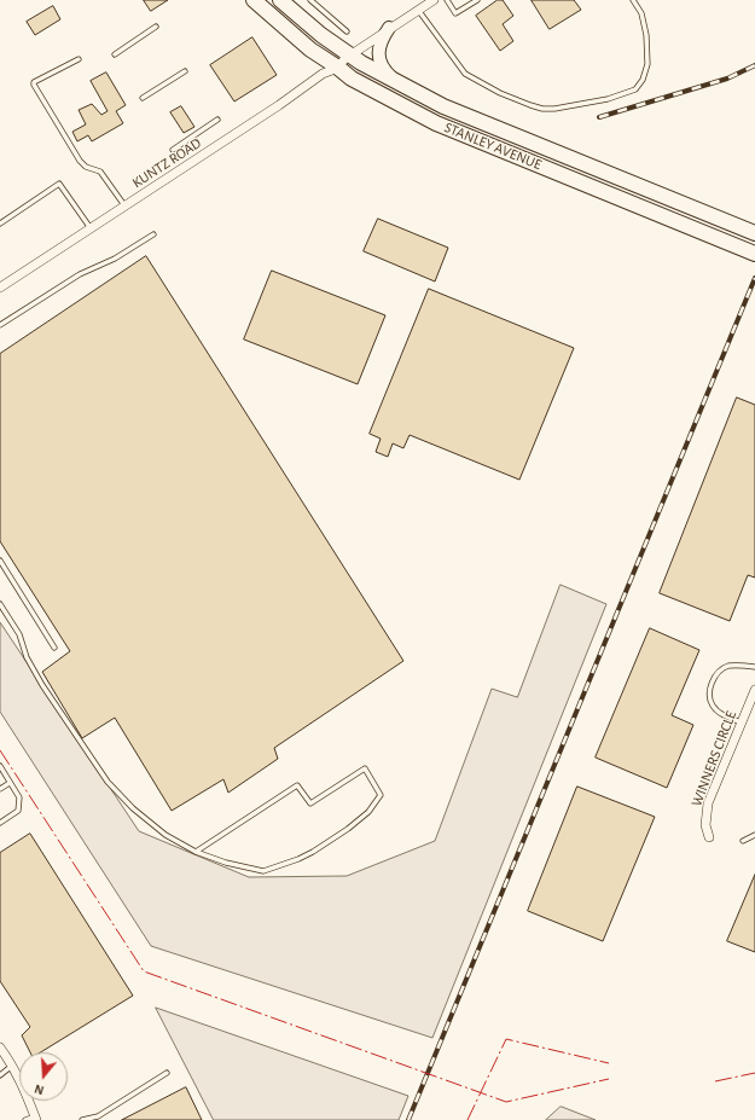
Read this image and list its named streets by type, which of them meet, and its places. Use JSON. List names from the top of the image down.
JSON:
{
  "streets": {
    "main road": ["STANLEY AVENUE"],
    "street": ["KUNTZ ROAD", "WINNERS CIRCLE"]
  },
  "crossings": [
    ["STANLEY AVENUE", "KUNTZ ROAD"]
  ],
  "north": "bottom"
}
